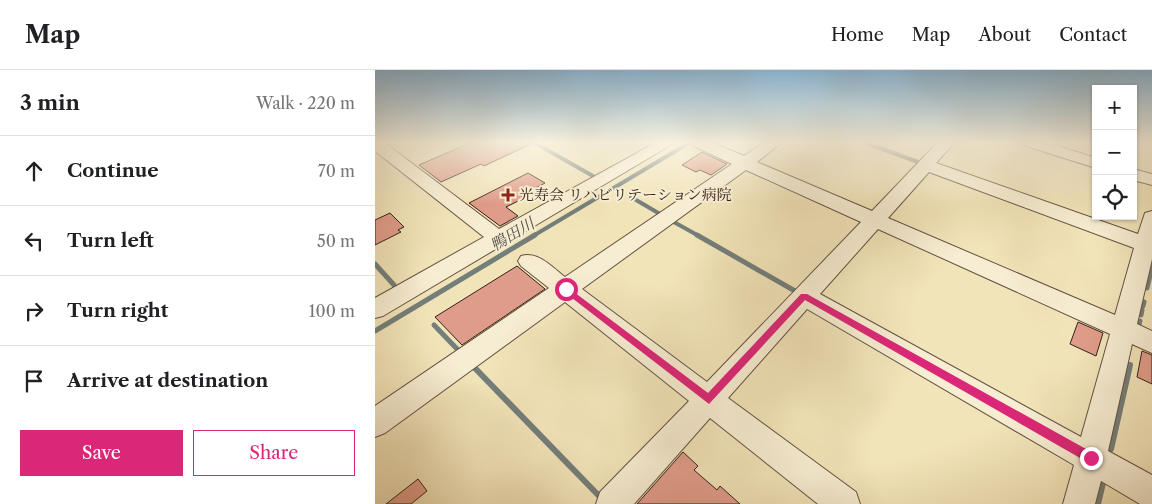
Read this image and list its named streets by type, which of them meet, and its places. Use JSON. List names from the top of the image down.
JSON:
{
  "water": ["鴨田川"],
  "places": {
    "health": ["光寿会 リハビリテーション病院"]
  },
  "page": {
    "header": "Map",
    "nav": [
      "Home",
      "Map",
      "About",
      "Contact"
    ],
    "heading": ["3 min", "Walk · 220 m"],
    "map_buttons": ["+", "−"],
    "list": [
      ["Continue", "70 m"],
      ["Turn left", "50 m"],
      ["Turn right", "100 m"],
      "Arrive at destination"
    ],
    "buttons": ["Save", "Share"]
  }
}
